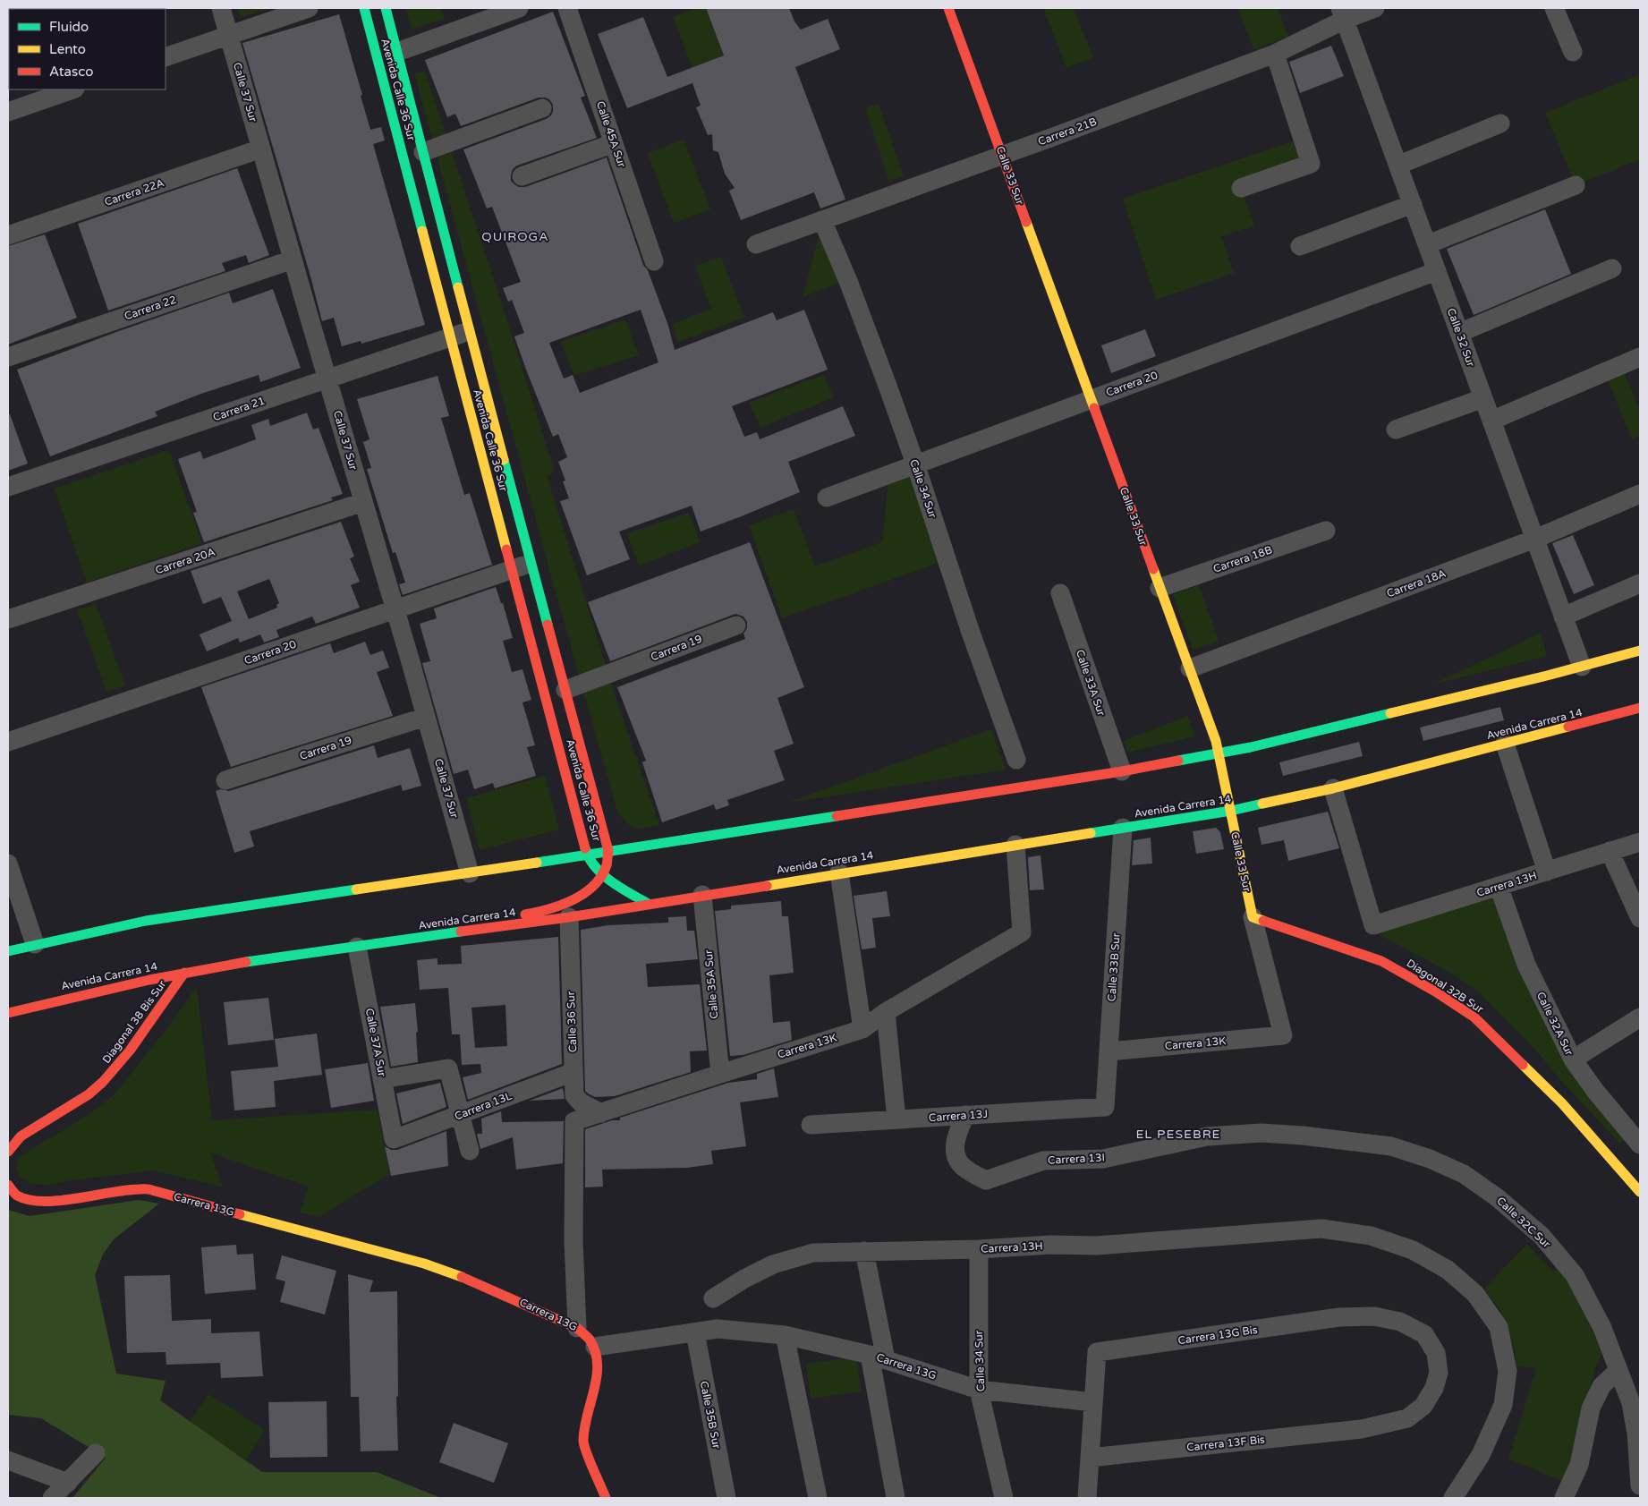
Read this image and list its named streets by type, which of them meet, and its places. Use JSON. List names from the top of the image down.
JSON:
{
  "streets": {
    "main road": [
      "Avenida Calle 36 Sur",
      "Calle 33 Sur",
      "Avenida Carrera 14",
      "Diagonal 32B Sur",
      "Diagonal 38 Bis Sur",
      "Carrera 13G"
    ],
    "street": [
      "Calle 37 Sur",
      "Carrera 21B",
      "Calle 45A Sur",
      "Carrera 22A",
      "Carrera 22",
      "Calle 32 Sur",
      "Carrera 20",
      "Carrera 21",
      "Calle 34 Sur",
      "Carrera 18B",
      "Carrera 20A",
      "Carrera 18A",
      "Carrera 19",
      "Calle 33A Sur",
      "Carrera 13H",
      "Calle 33B Sur",
      "Calle 35A Sur",
      "Calle 36 Sur",
      "Calle 32A Sur",
      "Calle 37A Sur",
      "Carrera 13K",
      "Carrera 13L",
      "Carrera 13J",
      "Carrera 13I",
      "Calle 32C Sur",
      "Carrera 13G Bis",
      "Calle 35B Sur",
      "Carrera 13F Bis"
    ]
  },
  "crossings": [
    ["Avenida Calle 36 Sur", "Carrera 20"],
    ["Avenida Calle 36 Sur", "Carrera 21"],
    ["Avenida Calle 36 Sur", "Carrera 19"],
    ["Avenida Calle 36 Sur", "Avenida Carrera 14"],
    ["Avenida Calle 36 Sur", "Calle 37A Sur"],
    ["Calle 37 Sur", "Carrera 22A"],
    ["Calle 37 Sur", "Carrera 22"],
    ["Calle 37 Sur", "Carrera 20"],
    ["Calle 37 Sur", "Carrera 21"],
    ["Calle 37 Sur", "Carrera 20A"],
    ["Calle 37 Sur", "Carrera 19"],
    ["Carrera 21B", "Calle 33 Sur"],
    ["Carrera 21B", "Calle 32 Sur"],
    ["Carrera 21B", "Calle 34 Sur"],
    ["Calle 33 Sur", "Carrera 20"],
    ["Calle 33 Sur", "Carrera 18B"],
    ["Calle 33 Sur", "Carrera 18A"],
    ["Calle 33 Sur", "Avenida Carrera 14"],
    ["Calle 33 Sur", "Diagonal 32B Sur"],
    ["Calle 33 Sur", "Carrera 13K"],
    ["Calle 32 Sur", "Carrera 20"],
    ["Calle 32 Sur", "Carrera 18A"],
    ["Carrera 20", "Calle 34 Sur"],
    ["Calle 34 Sur", "Carrera 13H"],
    ["Calle 34 Sur", "Carrera 13G"],
    ["Avenida Carrera 14", "Carrera 13H"],
    ["Avenida Carrera 14", "Calle 33B Sur"],
    ["Avenida Carrera 14", "Calle 35A Sur"],
    ["Avenida Carrera 14", "Diagonal 38 Bis Sur"],
    ["Avenida Carrera 14", "Calle 36 Sur"],
    ["Avenida Carrera 14", "Calle 37A Sur"],
    ["Avenida Carrera 14", "Carrera 13K"],
    ["Carrera 13H", "Calle 32A Sur"],
    ["Calle 33B Sur", "Carrera 13K"],
    ["Calle 33B Sur", "Carrera 13J"],
    ["Calle 35A Sur", "Carrera 13K"],
    ["Calle 36 Sur", "Carrera 13K"],
    ["Calle 36 Sur", "Carrera 13L"],
    ["Calle 37A Sur", "Carrera 13L"],
    ["Carrera 13K", "Carrera 13G"],
    ["Carrera 13J", "Carrera 13I"],
    ["Carrera 13I", "Calle 32C Sur"],
    ["Carrera 13G", "Carrera 13G Bis"],
    ["Carrera 13G", "Calle 35B Sur"],
    ["Carrera 13G Bis", "Carrera 13F Bis"]
  ],
  "districts": ["QUIROGA", "EL PESEBRE"],
  "legend": ["Fluido", "Lento", "Atasco"]
}
